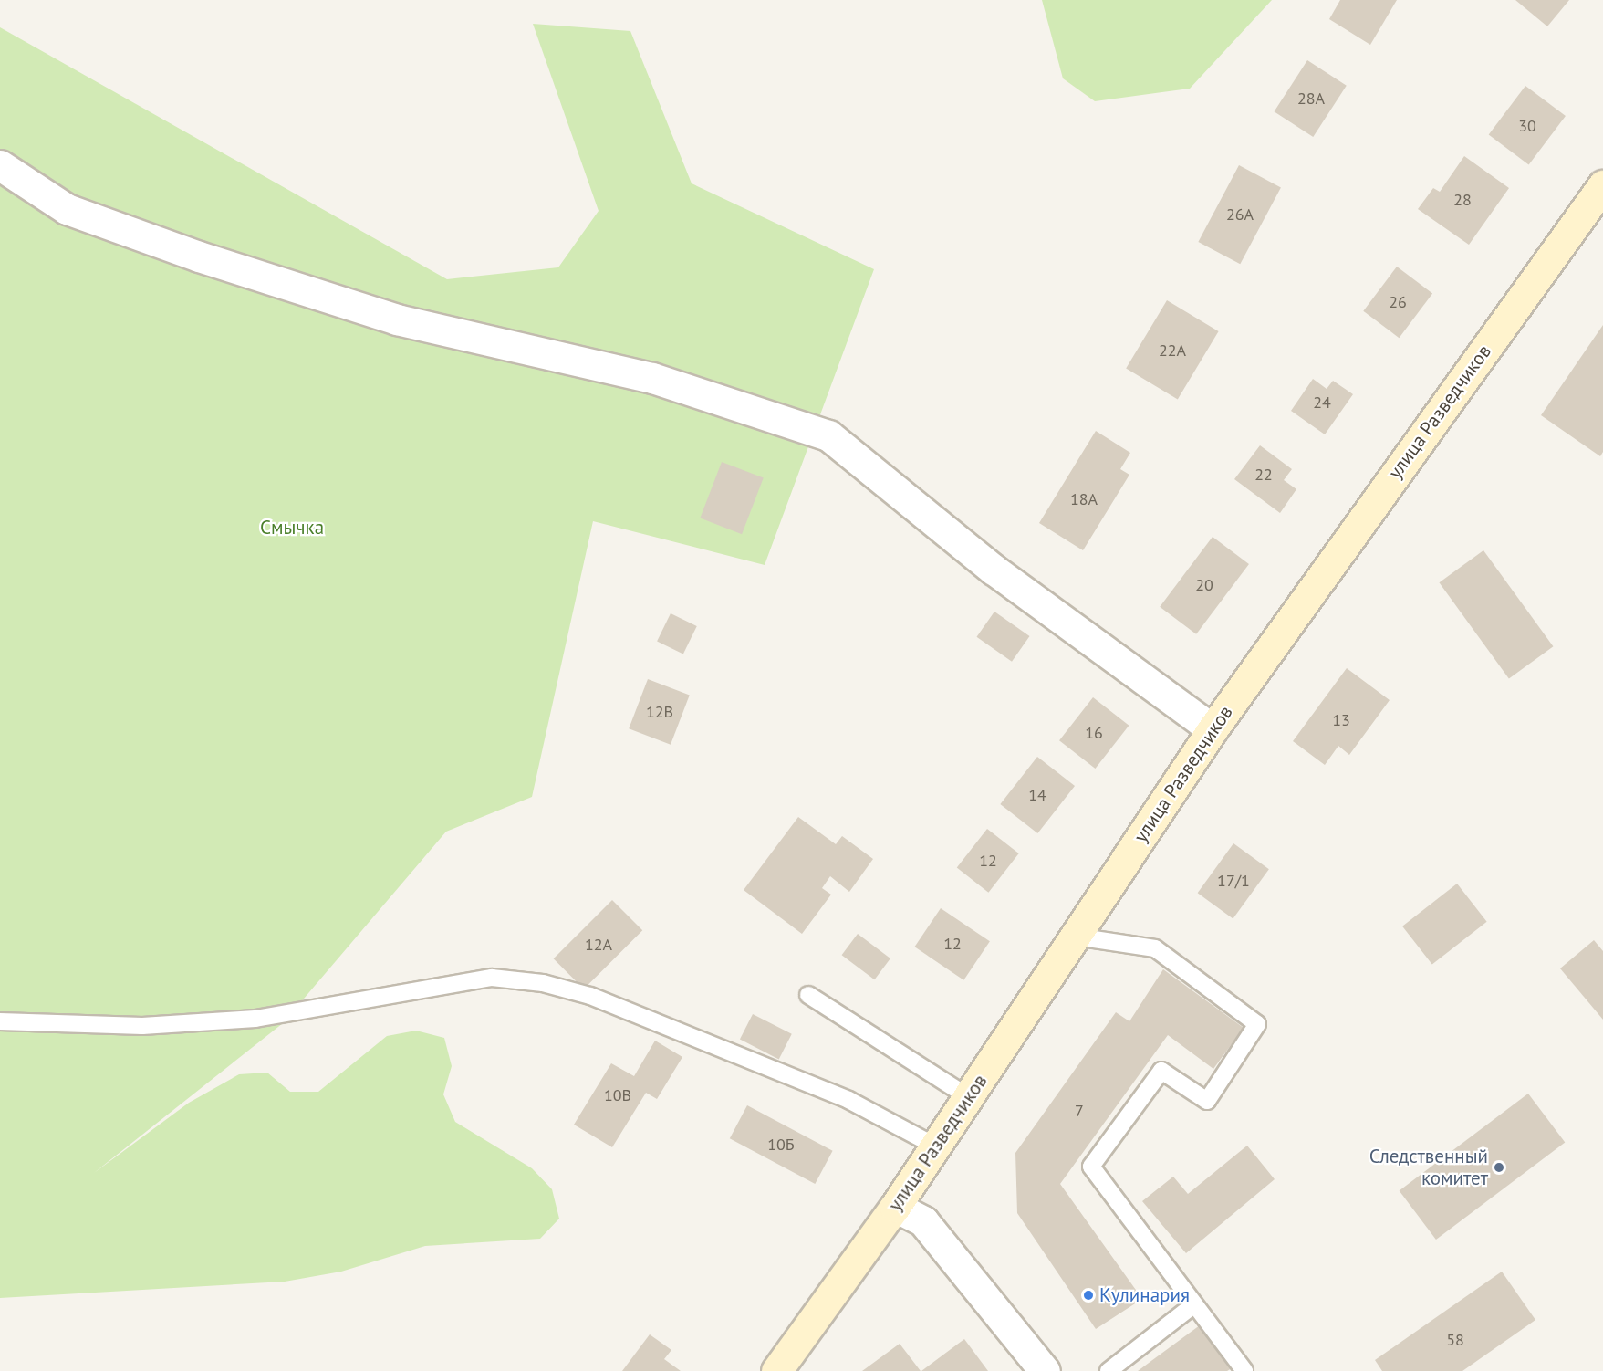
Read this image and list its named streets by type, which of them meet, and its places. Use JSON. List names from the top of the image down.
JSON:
{
  "streets": {
    "street": ["улица Разведчиков"]
  },
  "parks": ["Смычка"],
  "places": ["Следственный комитет", "Кулинария"],
  "house_numbers": [
    "28А",
    "30",
    "28",
    "26А",
    "26",
    "22А",
    "24",
    "22",
    "18А",
    "20",
    "12В",
    "13",
    "16",
    "14",
    "12",
    "17/1",
    "12",
    "12А",
    "10В",
    "7",
    "10Б",
    "58"
  ]
}
